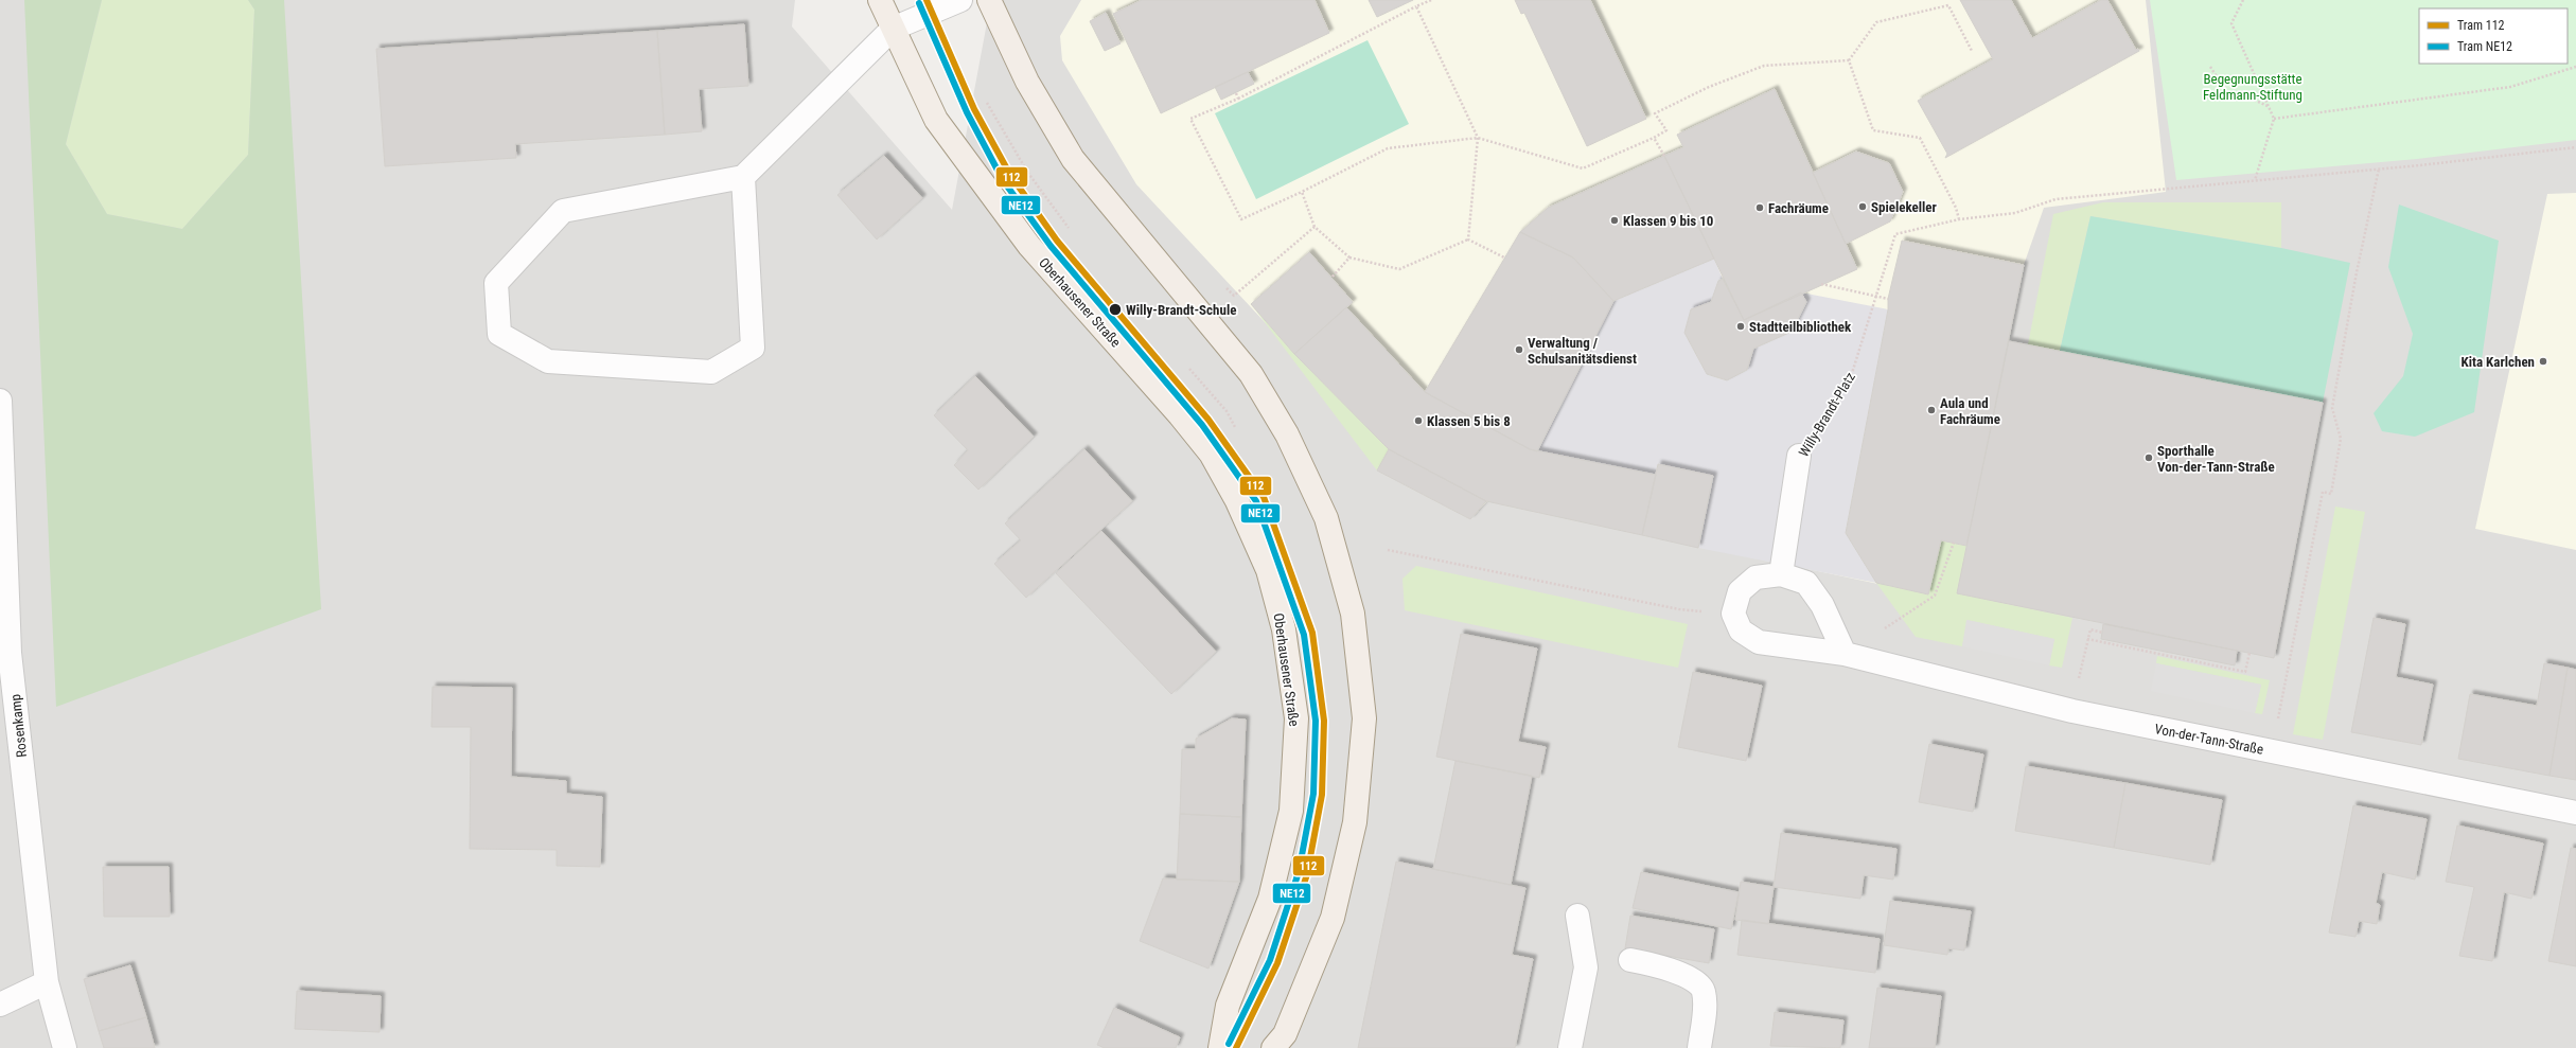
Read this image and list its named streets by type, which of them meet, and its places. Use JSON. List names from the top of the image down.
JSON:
{
  "streets": {
    "main road": ["Oberhausener Straße"],
    "street": ["Willy-Brandt-Platz", "Rosenkamp", "Von-der-Tann-Straße"]
  },
  "parks": ["Begegnungsstätte Feldmann-Stiftung"],
  "places": [
    "Spielekeller",
    "Fachräume",
    "Klassen 9 bis 10",
    "Willy-Brandt-Schule",
    "Stadtteilbibliothek",
    "Verwaltung / Schulsanitätsdienst",
    "Kita Karlchen",
    "Aula und Fachräume",
    "Klassen 5 bis 8",
    "Sporthalle Von-der-Tann-Straße"
  ],
  "lines": ["tram line 112", "tram line NE12"],
  "legend": ["Tram 112", "Tram NE12"]
}
